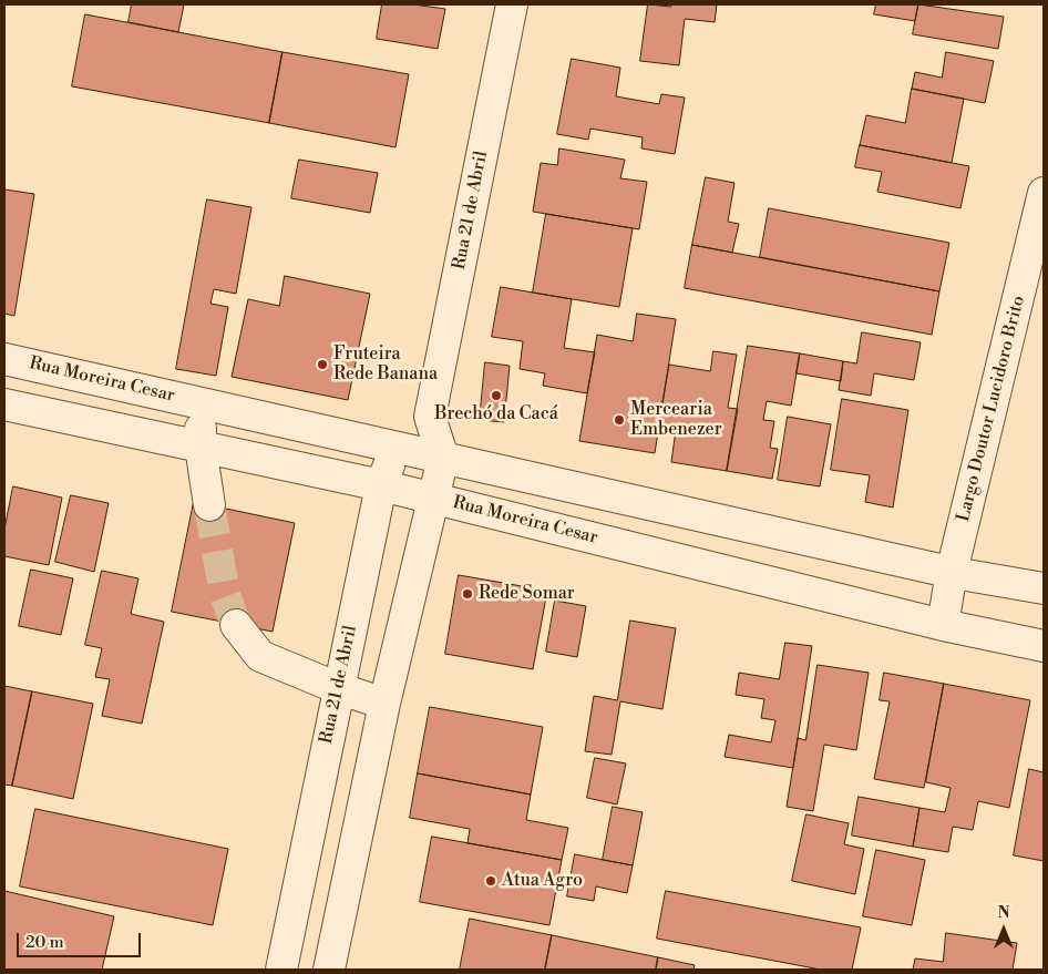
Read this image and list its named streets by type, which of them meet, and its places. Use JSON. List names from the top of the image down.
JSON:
{
  "streets": {
    "street": ["Rua 21 de Abril", "Rua Moreira Cesar", "Largo Doutor Lucidoro Brito"]
  },
  "crossings": [
    ["Rua 21 de Abril", "Rua Moreira Cesar"],
    ["Rua Moreira Cesar", "Largo Doutor Lucidoro Brito"]
  ],
  "places": [
    "Fruteira Rede Banana",
    "Brechó da Cacá",
    "Mercearia Embenezer",
    "Rede Somar",
    "Atua Agro"
  ],
  "scale_bar": "20 m",
  "north": "top"
}
